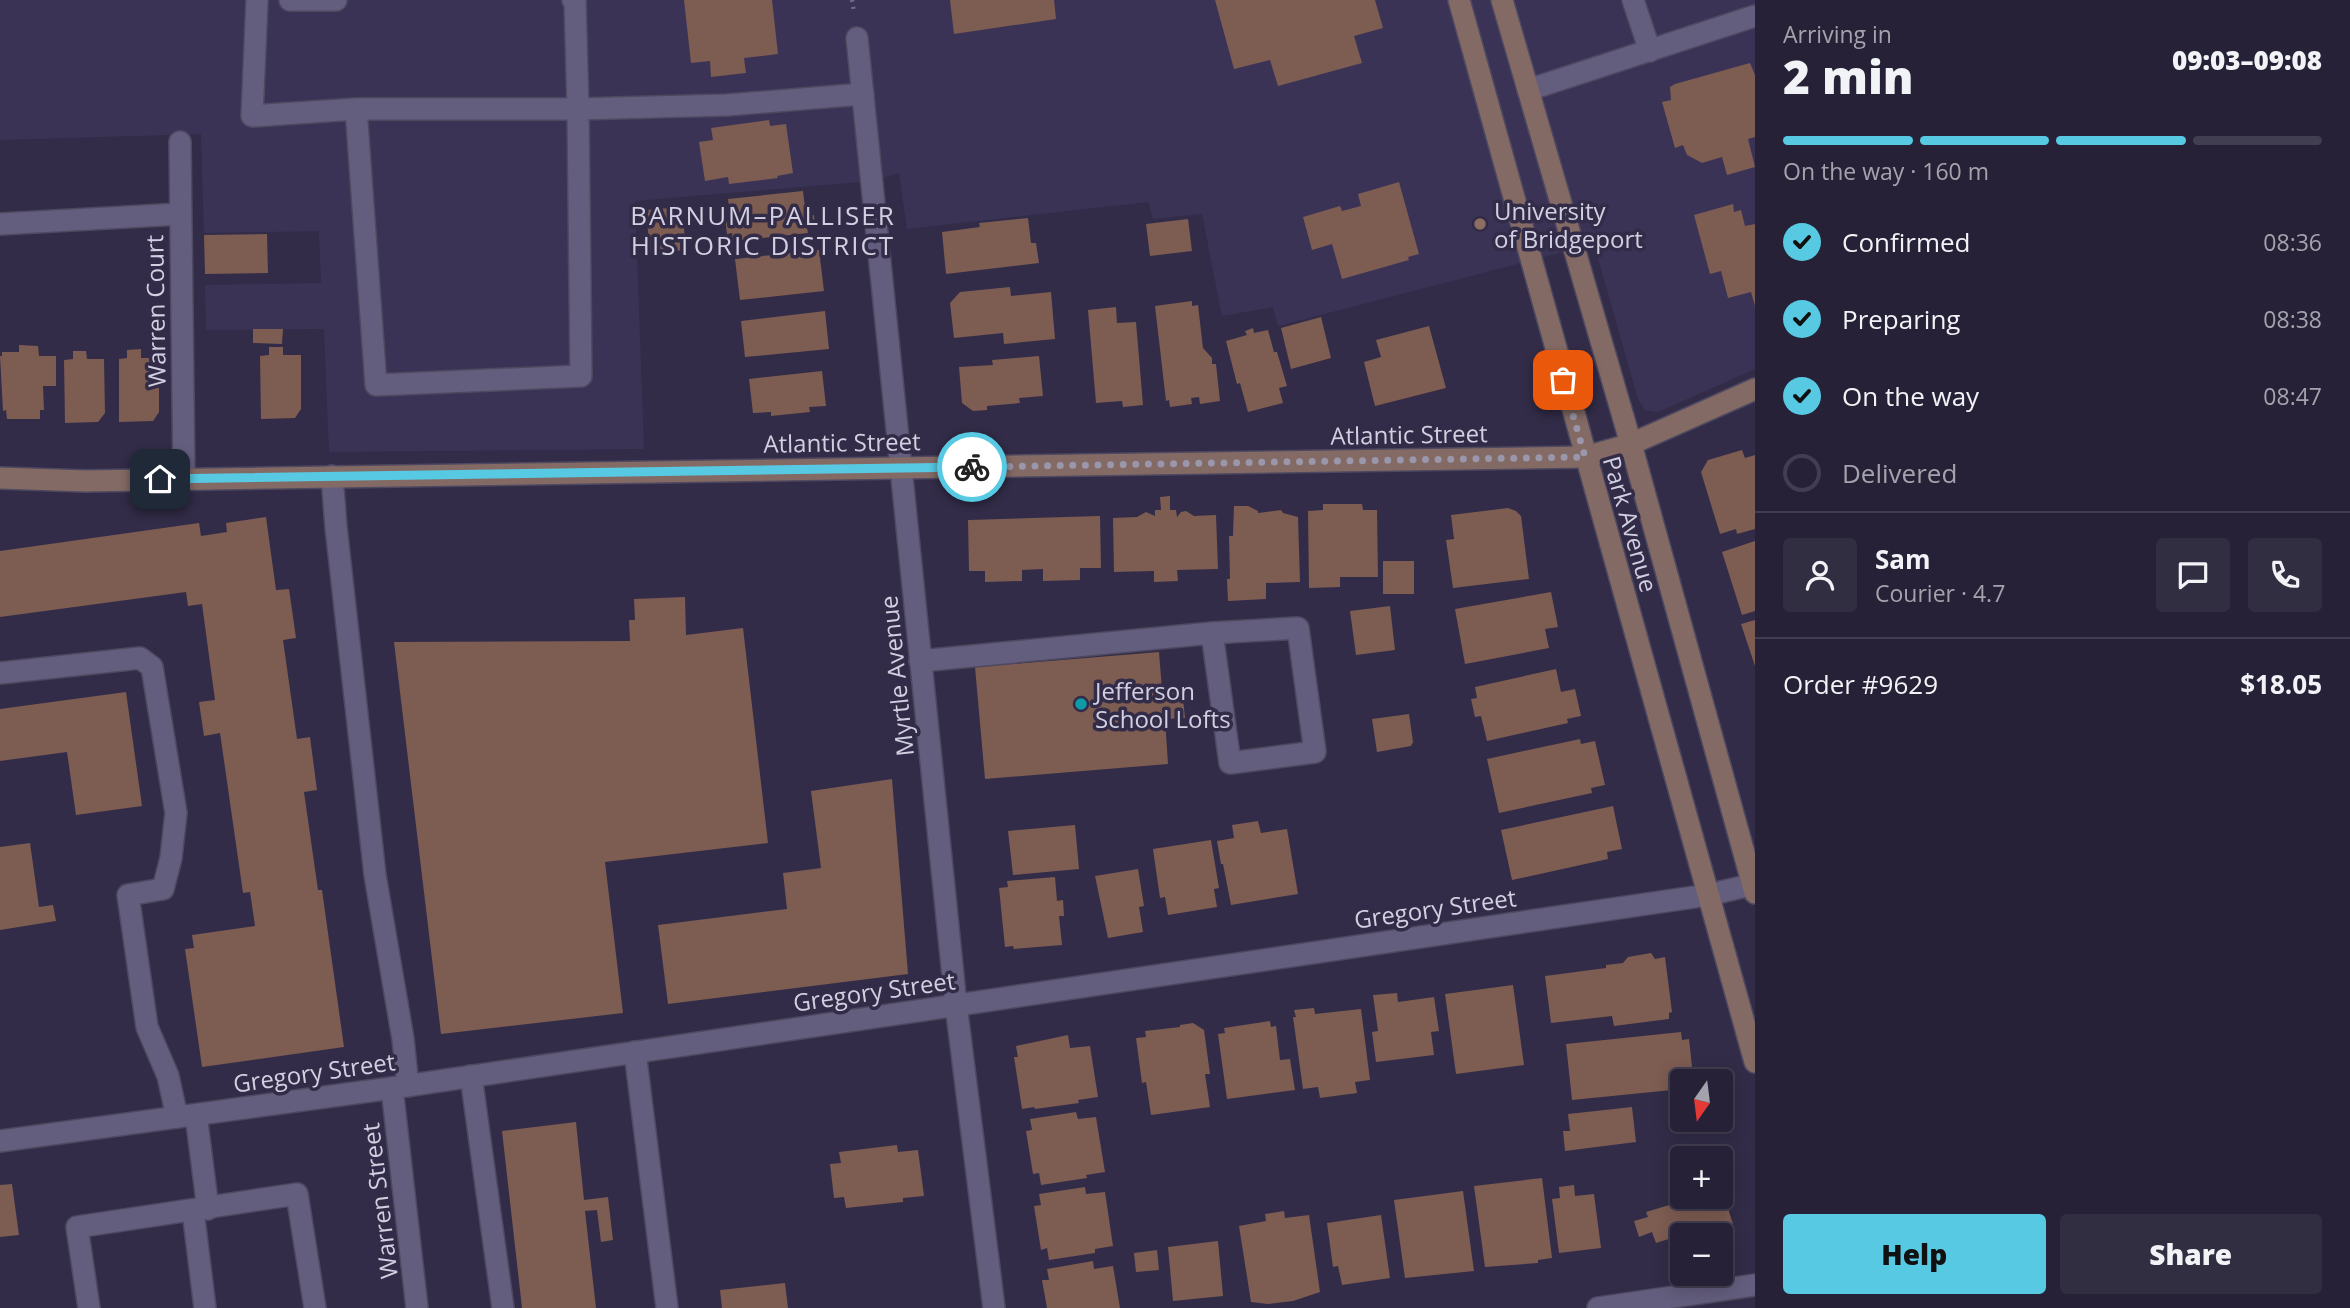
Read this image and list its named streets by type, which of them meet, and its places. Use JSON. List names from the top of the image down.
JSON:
{
  "streets": {
    "street": [
      "Warren Court",
      "Atlantic Street",
      "Park Avenue",
      "Myrtle Avenue",
      "Gregory Street",
      "Warren Street"
    ]
  },
  "crossings": [
    ["Warren Court", "Atlantic Street"],
    ["Atlantic Street", "Park Avenue"],
    ["Atlantic Street", "Myrtle Avenue"],
    ["Atlantic Street", "Warren Street"],
    ["Park Avenue", "Gregory Street"],
    ["Myrtle Avenue", "Gregory Street"],
    ["Gregory Street", "Warren Street"]
  ],
  "districts": ["BARNUM–PALLISER HISTORIC DISTRICT"],
  "places": ["University of Bridgeport", "Jefferson School Lofts"],
  "north": "bottom",
  "page": {
    "heading": ["2 min", "Arriving in", "09:03–09:08"],
    "panel": [
      "Sam",
      "Courier · 4.7",
      "Order #9629",
      "$18.05"
    ],
    "bar": "On the way · 160 m",
    "list": [
      ["Confirmed", "08:36"],
      ["Preparing", "08:38"],
      ["On the way", "08:47"],
      "Delivered"
    ],
    "map_buttons": ["+", "−"],
    "buttons": ["Help", "Share"]
  }
}
